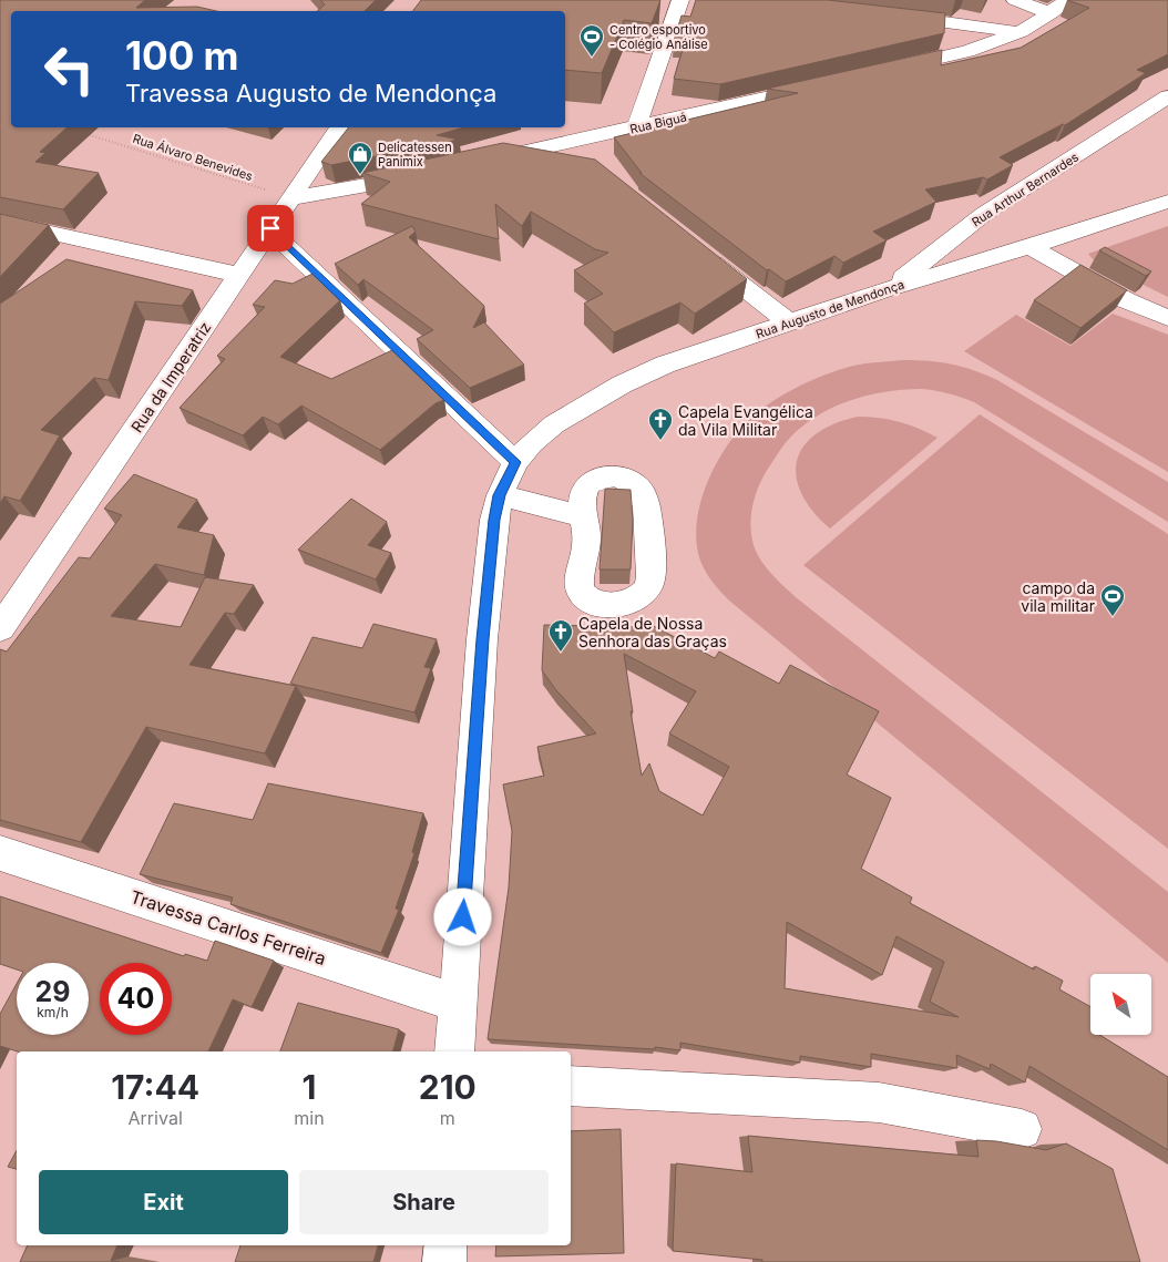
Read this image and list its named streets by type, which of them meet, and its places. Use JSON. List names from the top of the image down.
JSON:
{
  "streets": {
    "street": [
      "Rua Biguá",
      "Rua Arthur Bernardes",
      "Rua Augusto de Mendonça",
      "Rua da Imperatriz",
      "Travessa Carlos Ferreira"
    ],
    "path": ["Rua Álvaro Benevides"]
  },
  "crossings": [
    ["Rua Álvaro Benevides", "Rua da Imperatriz"],
    ["Rua Arthur Bernardes", "Rua Augusto de Mendonça"],
    ["Rua Augusto de Mendonça", "Travessa Carlos Ferreira"]
  ],
  "places": {
    "sports": ["Centro esportivo - Colégio Análise", "campo da vila militar"],
    "shop": ["Delicatessen Panimix"],
    "church": ["Capela Evangélica da Vila Militar", "Capela de Nossa Senhora das Graças"]
  },
  "north": "top left",
  "page": {
    "turn": ["100 m", "Travessa Augusto de Mendonça"],
    "speed": "29 km/h",
    "limit": "40",
    "eta": [
      "17:44",
      "Arrival",
      "1",
      "min",
      "210",
      "m"
    ],
    "buttons": ["Exit", "Share"]
  }
}
